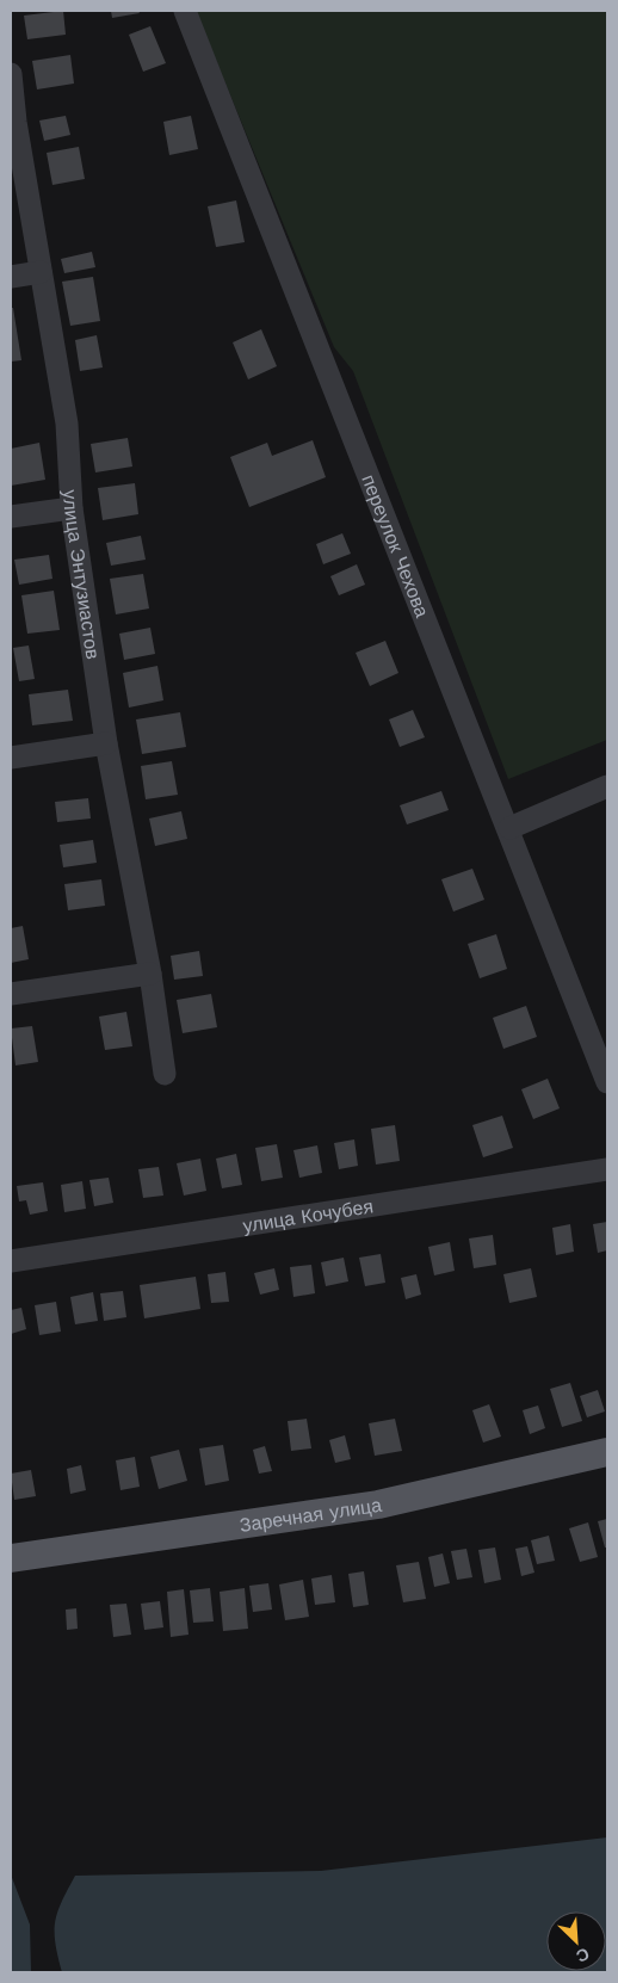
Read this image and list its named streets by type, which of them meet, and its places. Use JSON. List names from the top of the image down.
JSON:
{
  "streets": {
    "main road": ["Заречная улица"],
    "street": ["переулок Чехова", "улица Энтузиастов", "улица Кочубея"]
  },
  "north": "bottom right"
}
